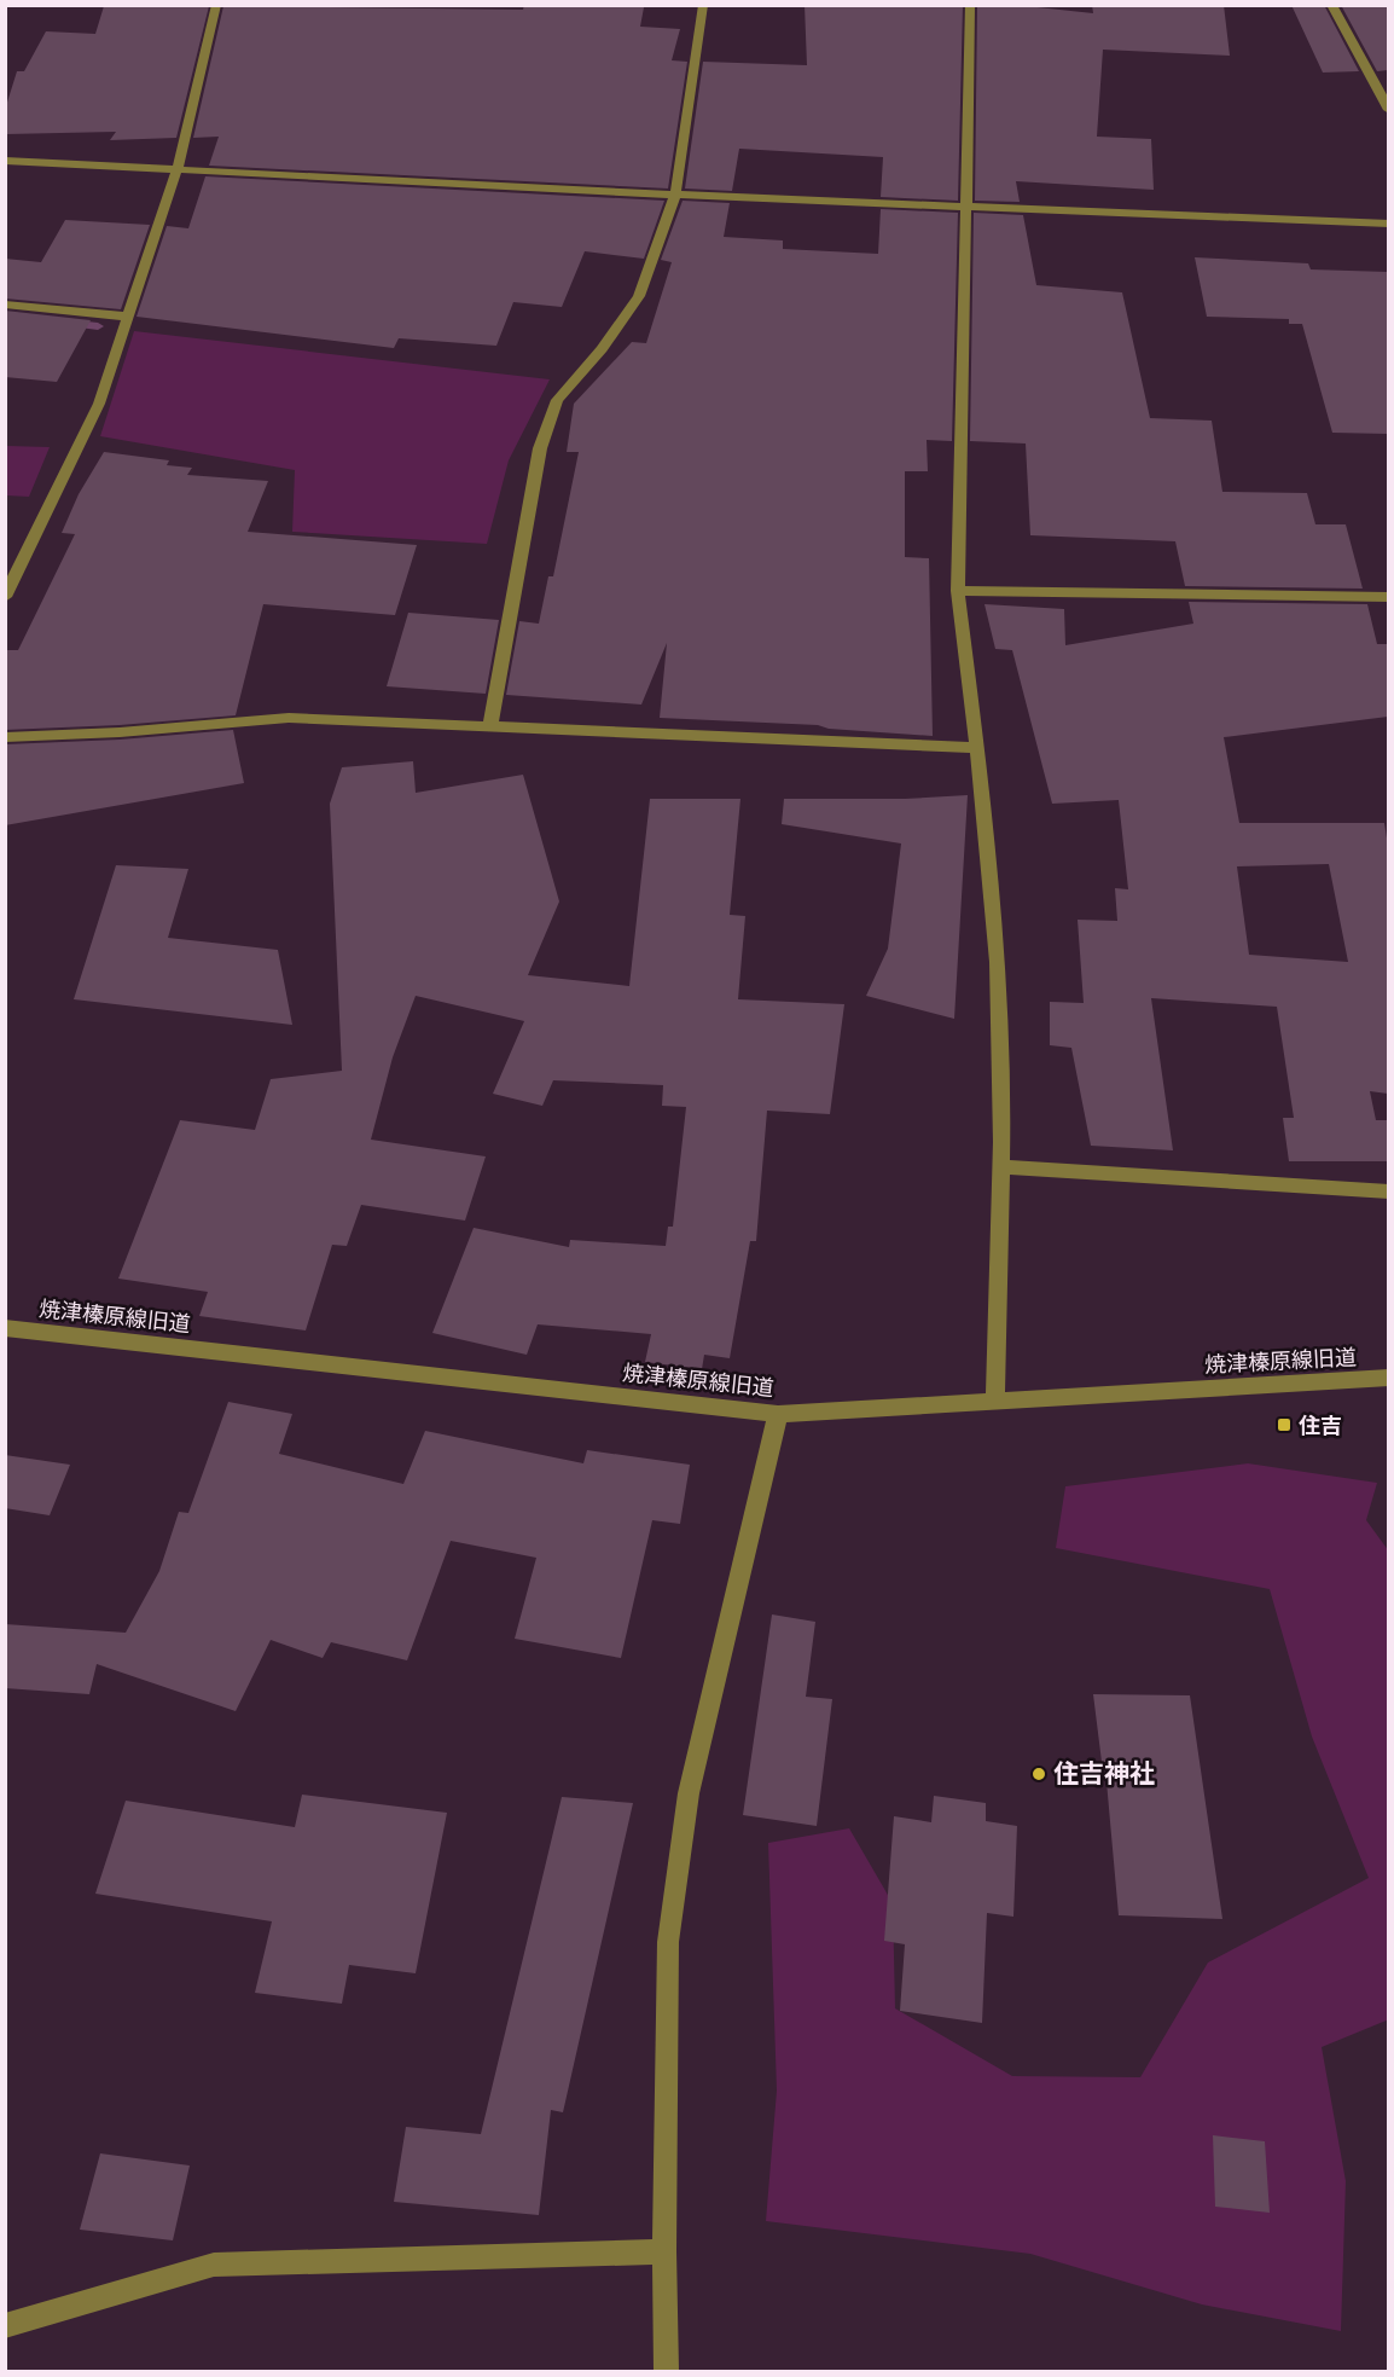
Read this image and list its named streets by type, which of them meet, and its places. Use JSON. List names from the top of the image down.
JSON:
{
  "streets": {
    "street": ["焼津榛原線旧道"]
  },
  "places": {
    "transit": ["住吉"],
    "other": ["住吉神社"]
  }
}
